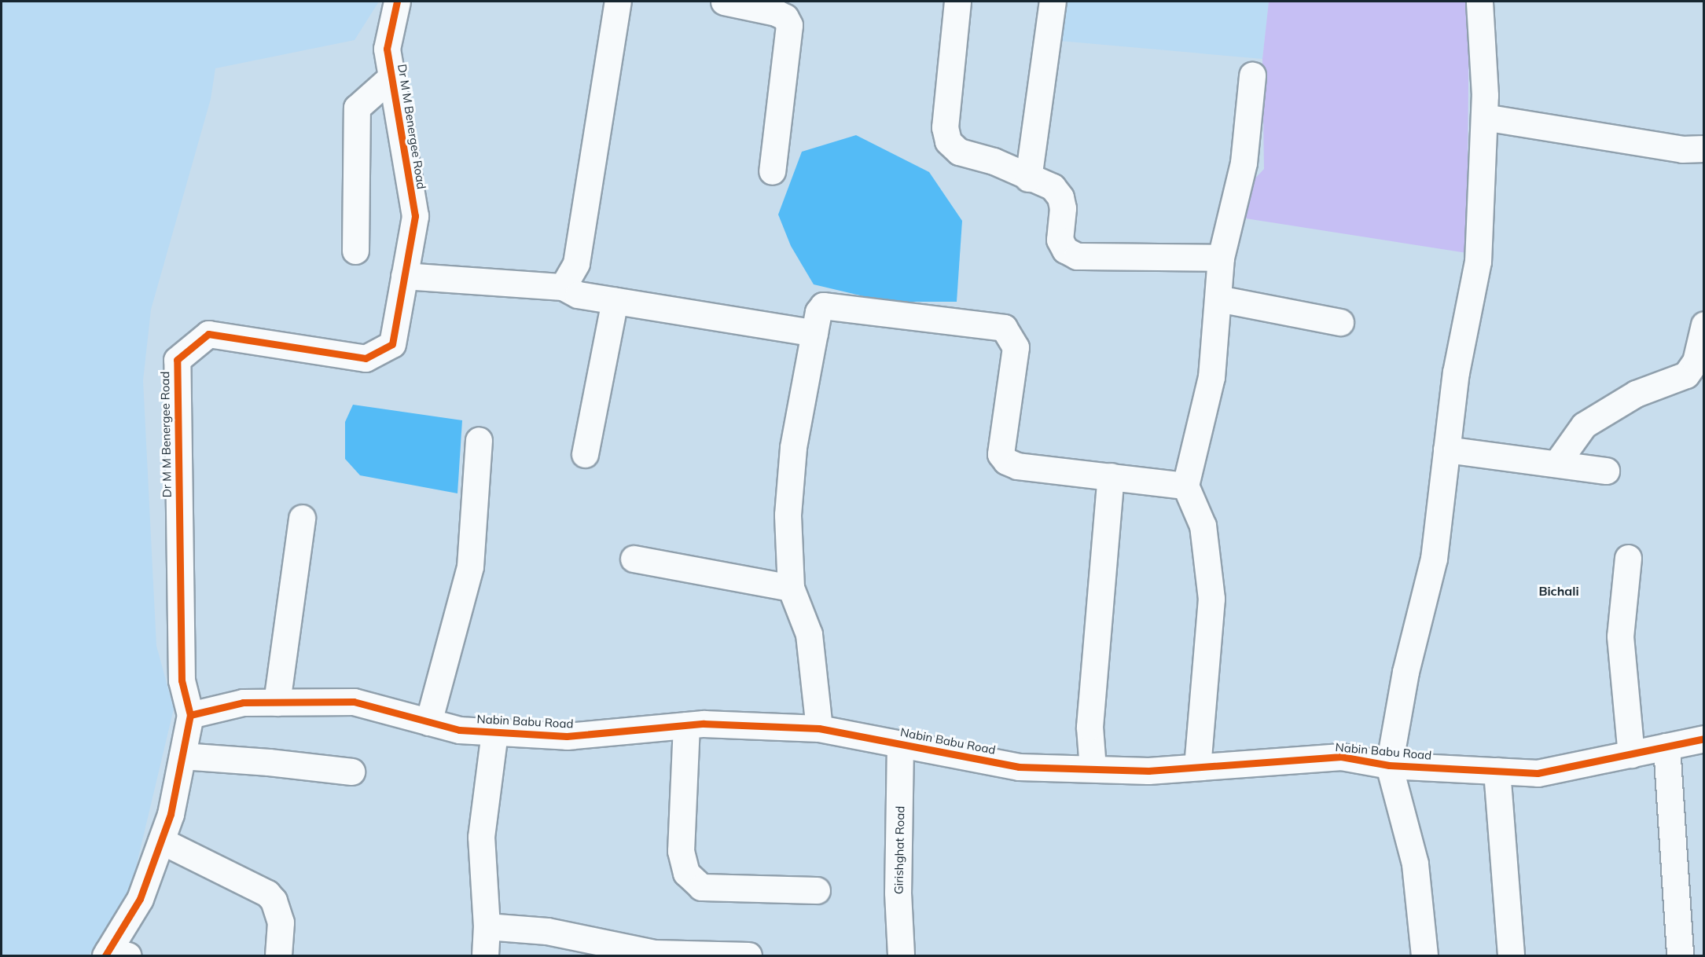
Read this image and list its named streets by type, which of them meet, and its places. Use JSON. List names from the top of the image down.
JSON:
{
  "streets": {
    "street": ["Dr M M Benergee Road", "Nabin Babu Road", "Girishghat Road"]
  },
  "crossings": [
    ["Dr M M Benergee Road", "Nabin Babu Road"],
    ["Nabin Babu Road", "Girishghat Road"]
  ],
  "districts": ["Bichali"]
}
